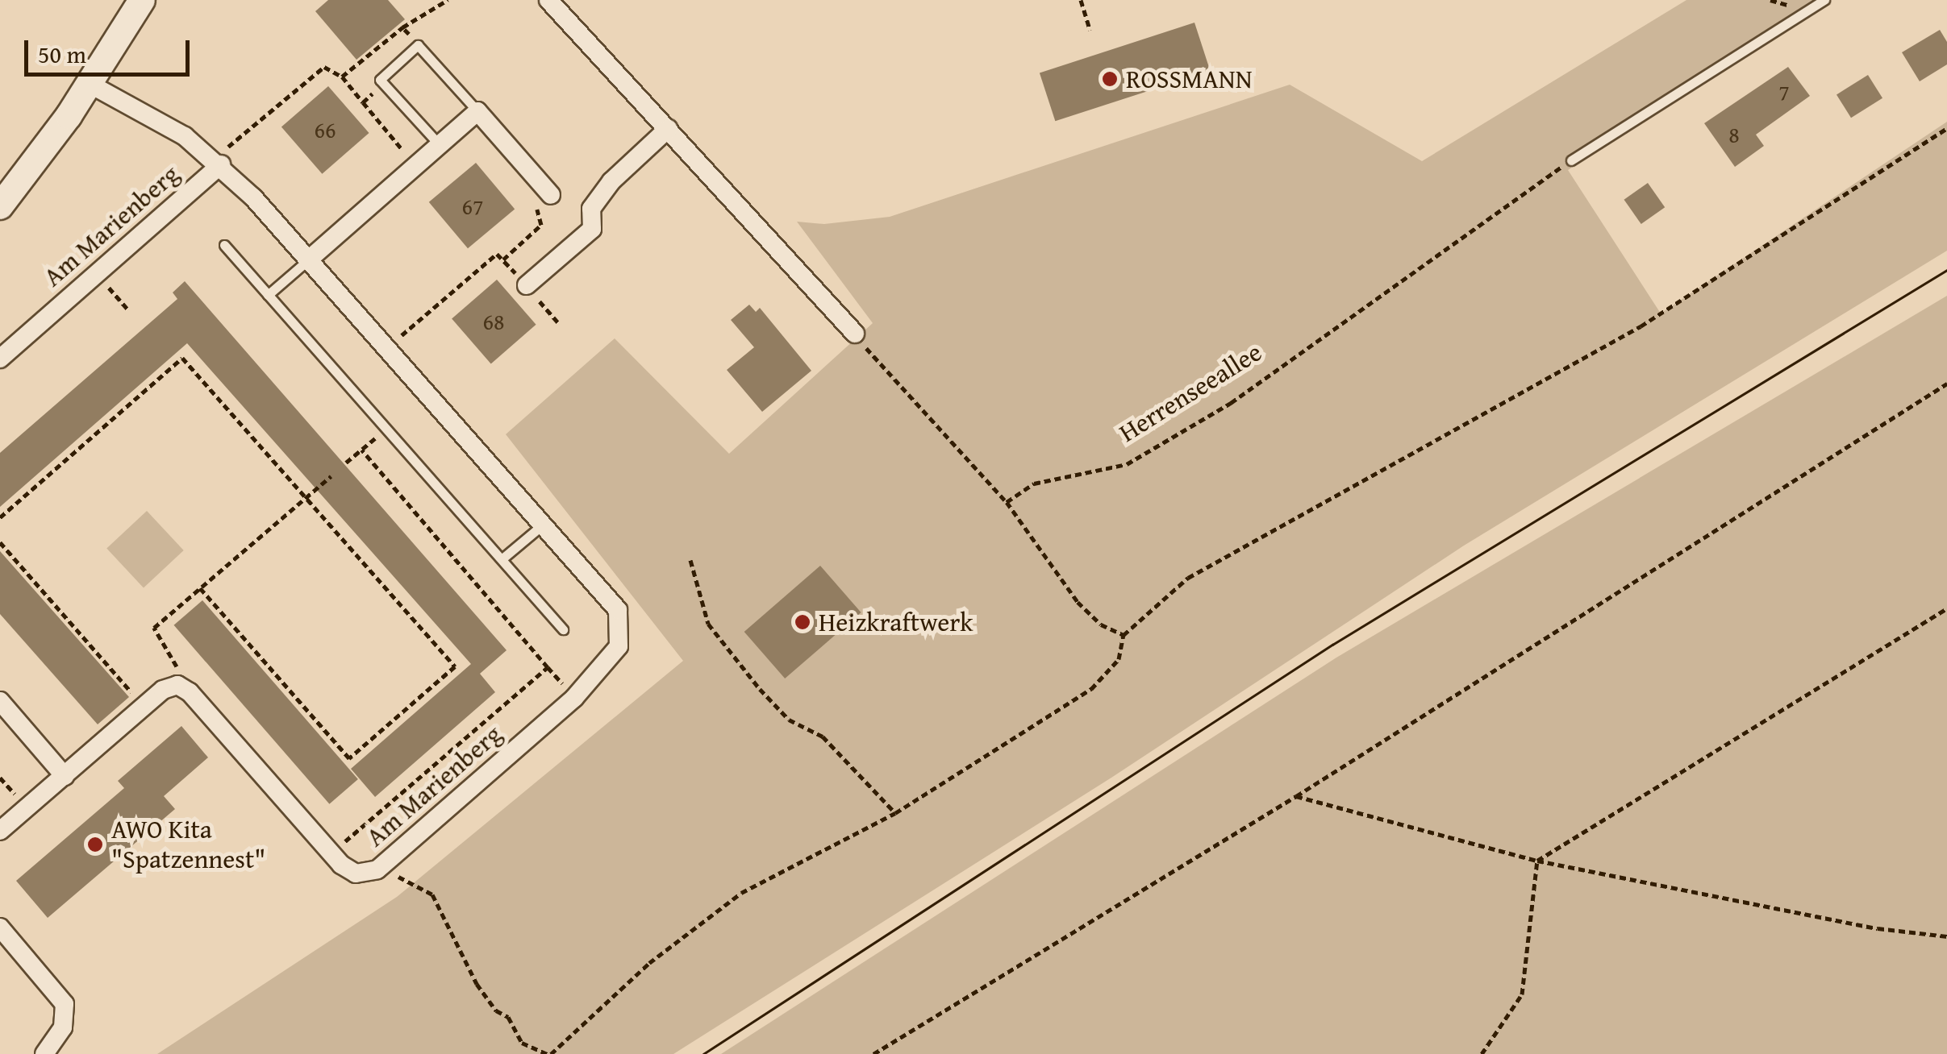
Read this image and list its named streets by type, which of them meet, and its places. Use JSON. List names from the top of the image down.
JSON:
{
  "streets": {
    "street": ["Am Marienberg"],
    "path": ["Herrenseeallee"]
  },
  "places": ["ROSSMANN", "Heizkraftwerk", "AWO Kita \"Spatzennest\""],
  "house_numbers": [
    "7",
    "66",
    "8",
    "67",
    "68"
  ],
  "scale_bar": "50 m"
}
